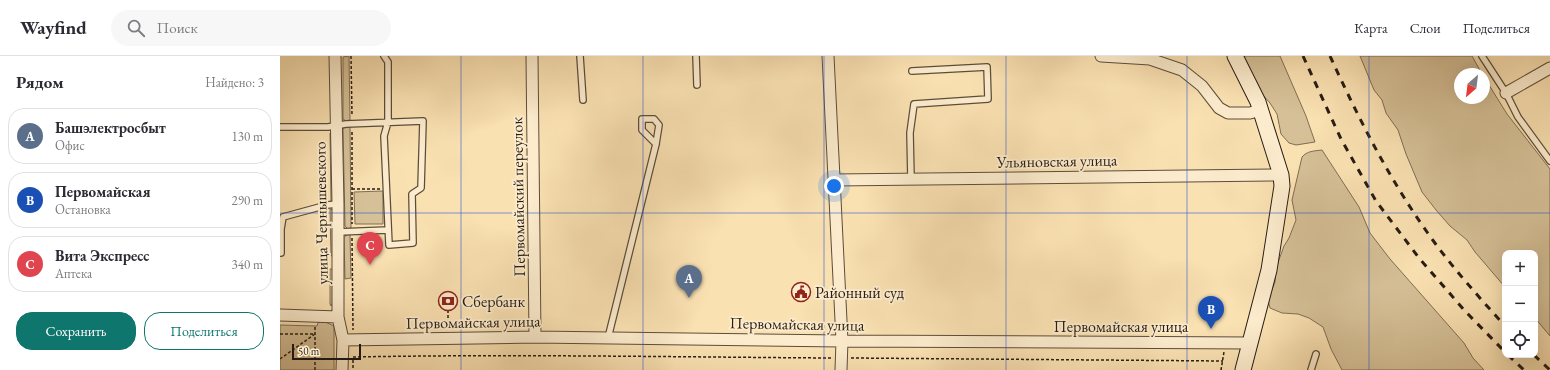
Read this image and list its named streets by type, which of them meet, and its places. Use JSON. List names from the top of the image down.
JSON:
{
  "streets": {
    "street": [
      "Ульяновская улица",
      "Первомайский переулок",
      "улица Чернышевского",
      "Первомайская улица"
    ]
  },
  "crossings": [
    ["Первомайский переулок", "Первомайская улица"],
    ["улица Чернышевского", "Первомайская улица"]
  ],
  "places": {
    "public building": ["Районный суд"],
    "bank": ["Сбербанк"]
  },
  "scale_bar": "50 m",
  "north": "bottom left",
  "page": {
    "header": "Wayfind",
    "search": "Поиск",
    "nav": ["Карта", "Слои", "Поделиться"],
    "heading": ["Рядом", "Найдено: 3"],
    "list": [
      {
        "mark": "A",
        "name": "Башэлектросбыт",
        "note": "Офис",
        "value": "130 m"
      },
      {
        "mark": "B",
        "name": "Первомайская",
        "note": "Остановка",
        "value": "290 m"
      },
      {
        "mark": "C",
        "name": "Вита Экспресс",
        "note": "Аптека",
        "value": "340 m"
      }
    ],
    "pins": ["C", "A", "B"],
    "map_buttons": ["+", "−"],
    "buttons": ["Сохранить", "Поделиться"],
    "scale": "50 m"
  }
}
